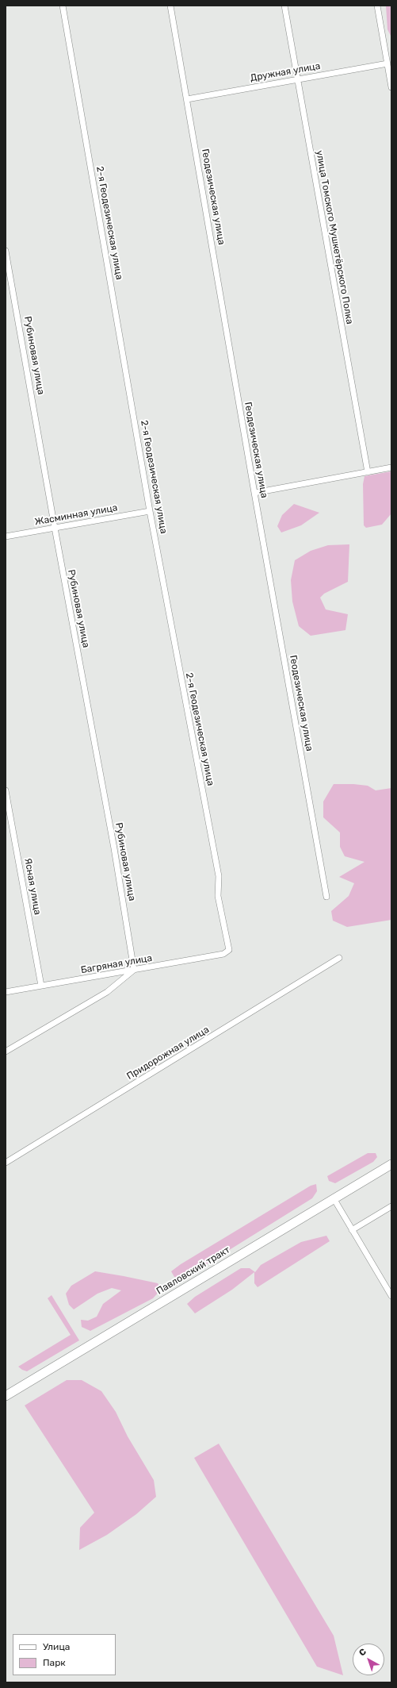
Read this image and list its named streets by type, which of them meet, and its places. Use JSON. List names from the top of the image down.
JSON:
{
  "streets": {
    "main road": ["Павловский тракт"],
    "street": [
      "Дружная улица",
      "Геодезическая улица",
      "2-я Геодезическая улица",
      "улица Томского Мушкетёрского Полка",
      "Рубиновая улица",
      "Жасминная улица",
      "Ясная улица",
      "Багряная улица",
      "Придорожная улица"
    ]
  },
  "crossings": [
    ["Дружная улица", "Геодезическая улица"],
    ["Дружная улица", "улица Томского Мушкетёрского Полка"],
    ["2-я Геодезическая улица", "Жасминная улица"],
    ["2-я Геодезическая улица", "Багряная улица"],
    ["Рубиновая улица", "Жасминная улица"],
    ["Рубиновая улица", "Багряная улица"],
    ["Ясная улица", "Багряная улица"]
  ],
  "legend": ["Улица", "Парк"],
  "north": "top left"
}
